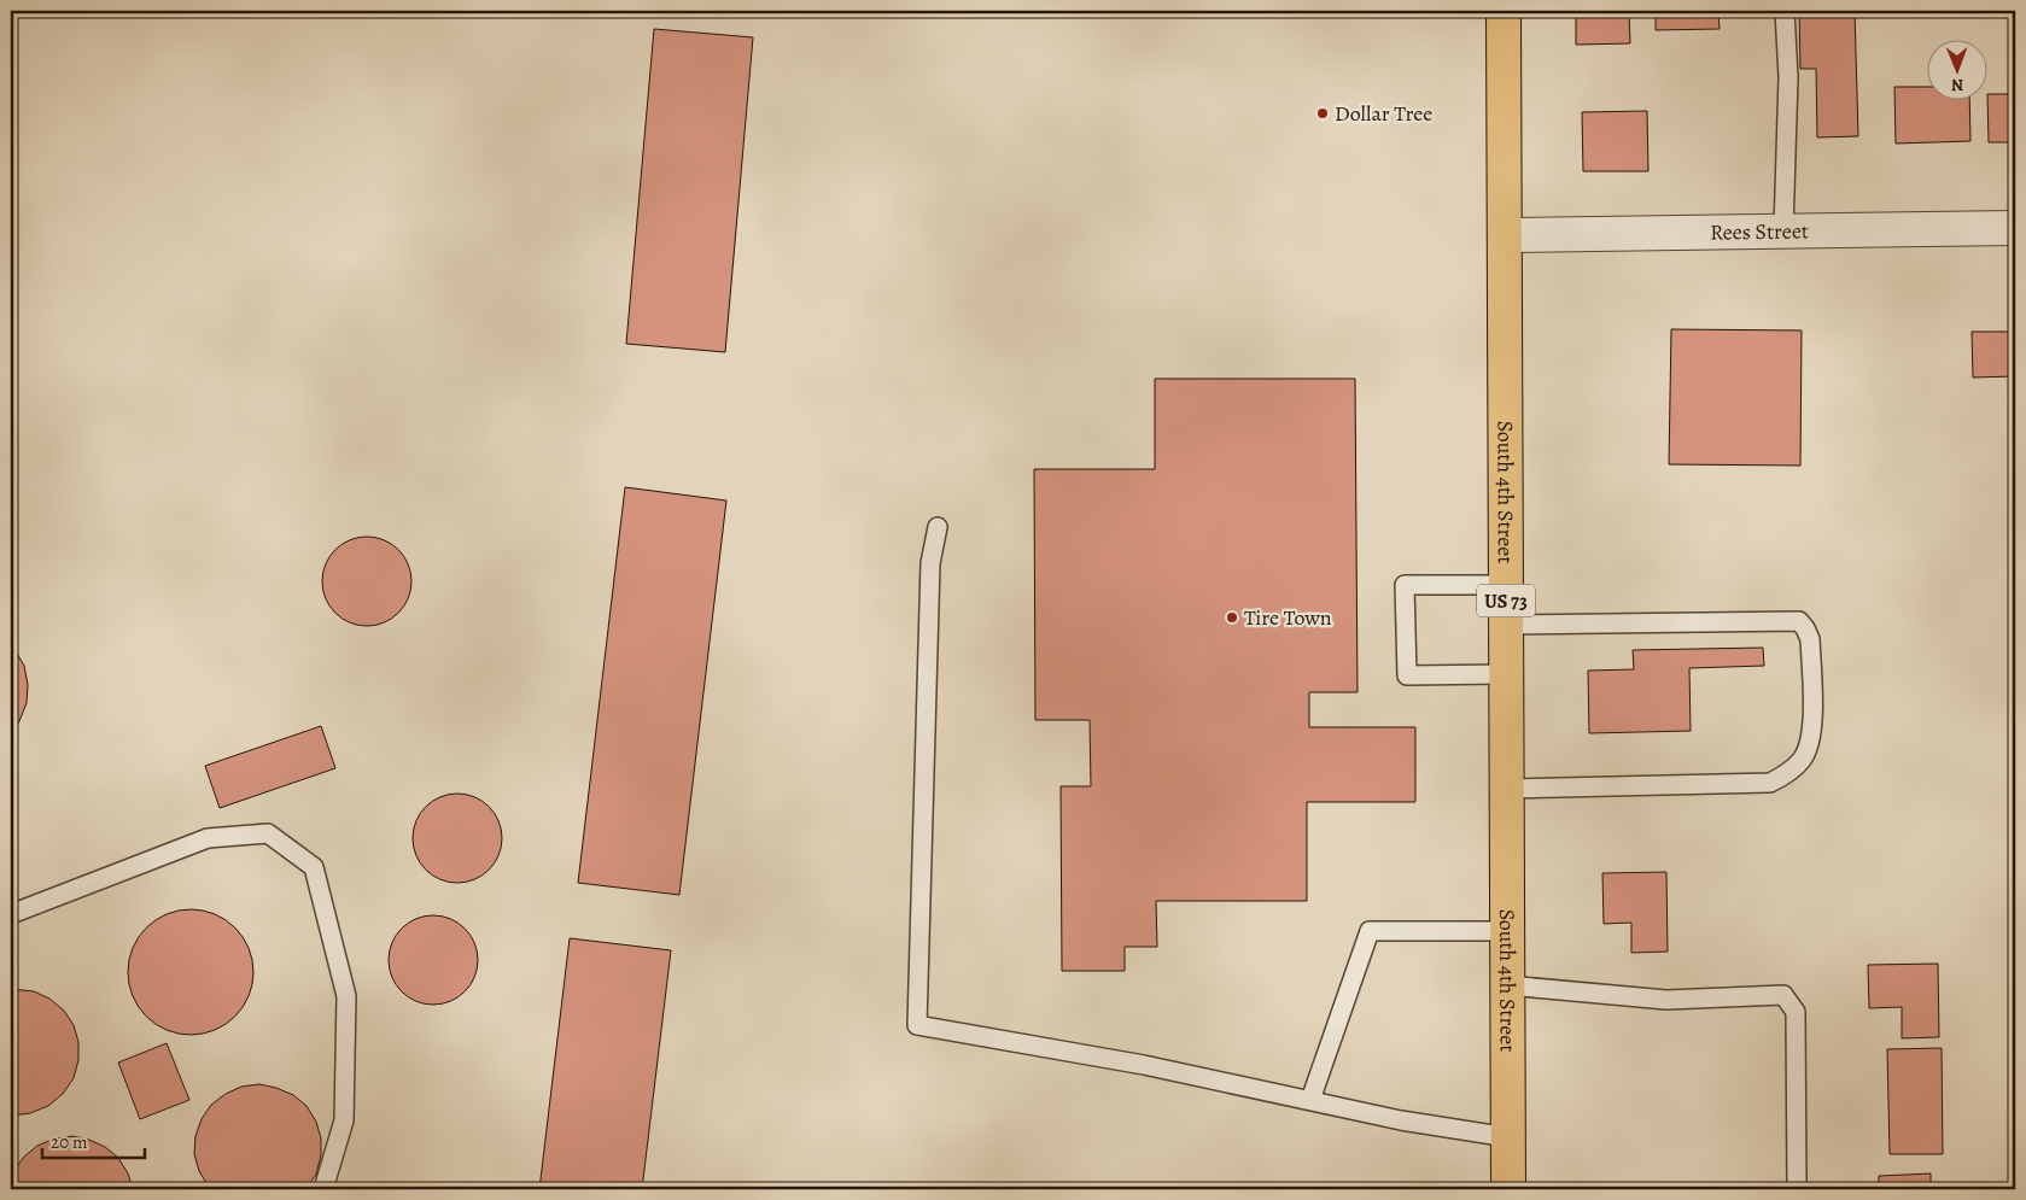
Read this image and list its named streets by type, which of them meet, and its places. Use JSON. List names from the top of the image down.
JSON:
{
  "streets": {
    "highway": ["South 4th Street", "US 73"],
    "street": ["Rees Street"]
  },
  "crossings": [
    ["Rees Street", "South 4th Street"]
  ],
  "places": ["Dollar Tree", "Tire Town"],
  "scale_bar": "20 m",
  "north": "bottom"
}
